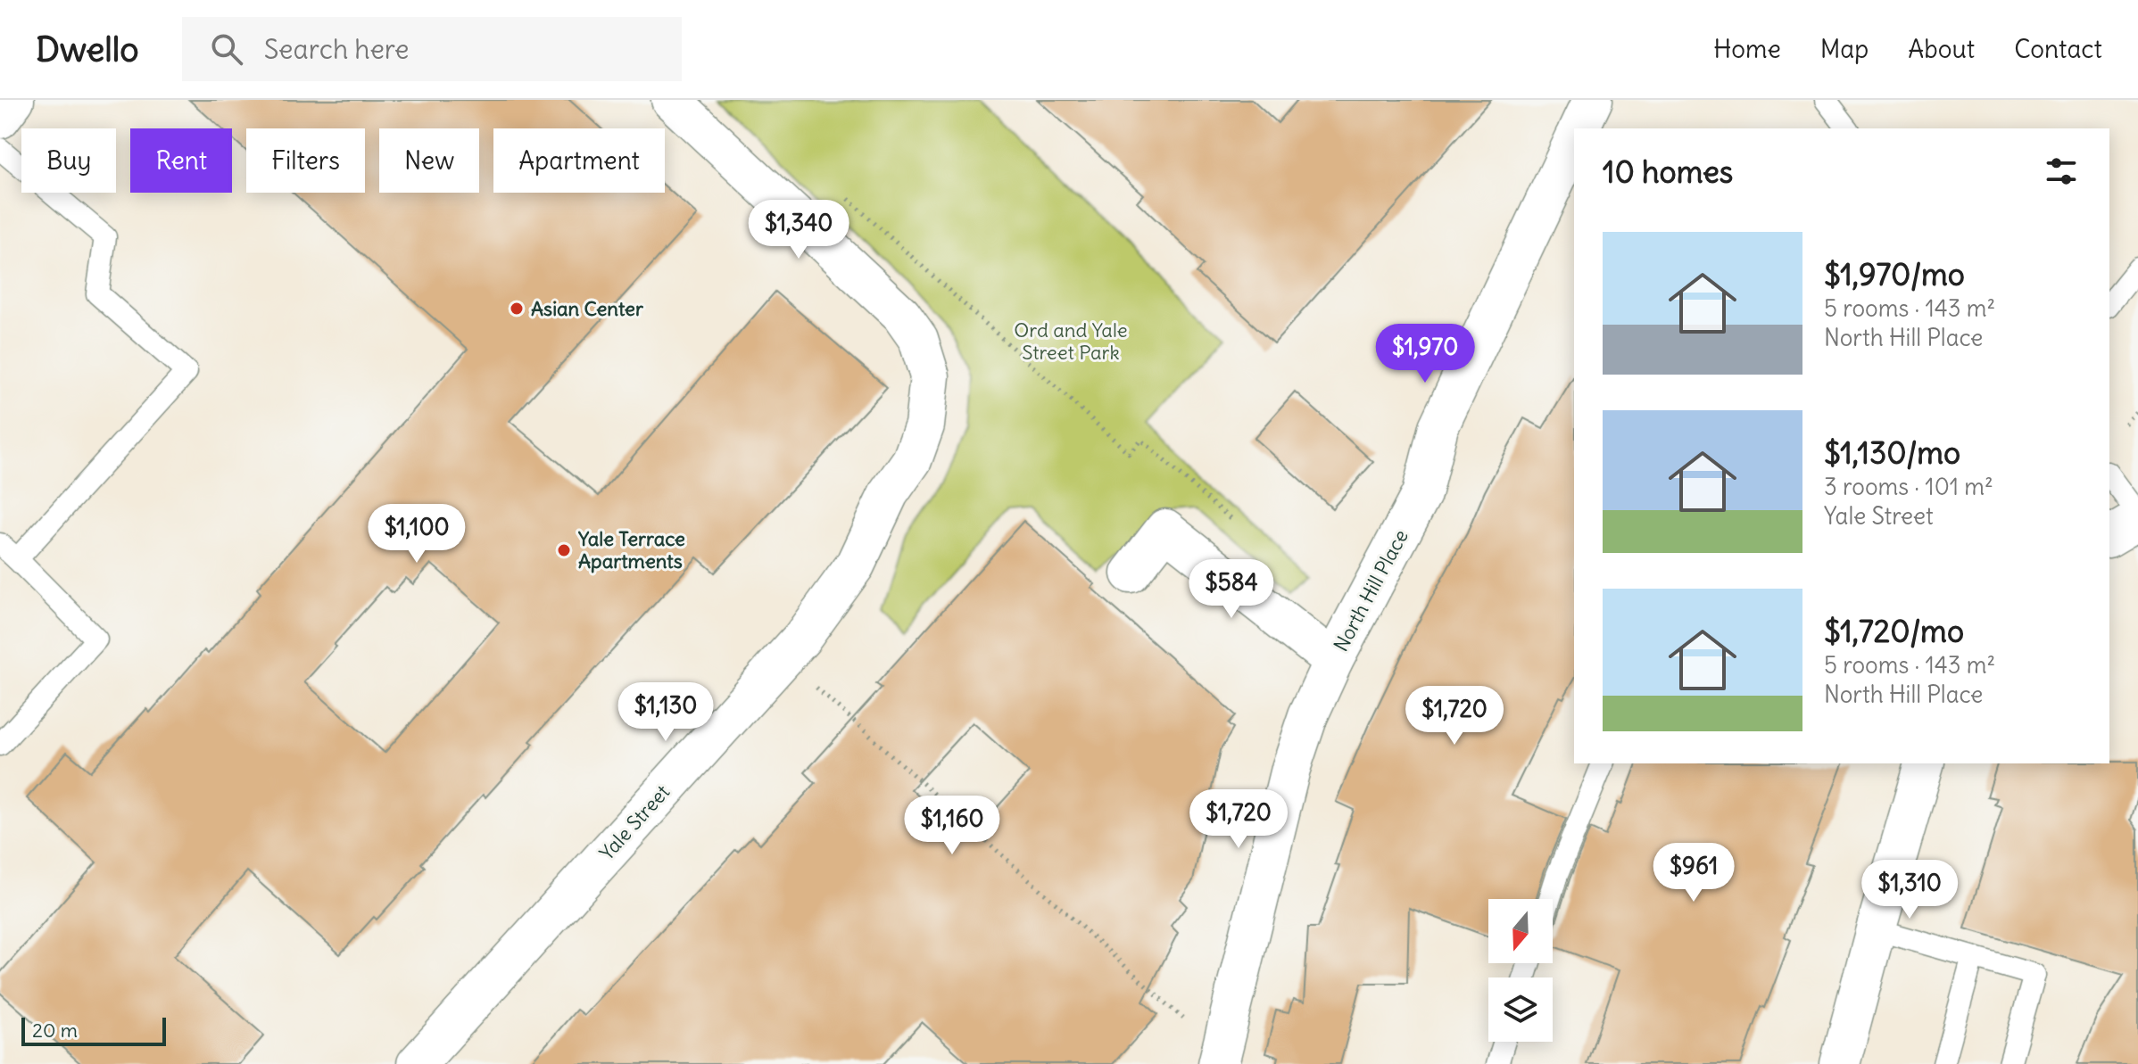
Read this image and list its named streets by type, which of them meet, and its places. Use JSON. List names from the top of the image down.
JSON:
{
  "streets": {
    "street": ["North Hill Place", "Yale Street"]
  },
  "parks": ["Ord and Yale Street Park"],
  "places": ["Asian Center", "Yale Terrace Apartments"],
  "scale_bar": "20 m",
  "north": "bottom",
  "page": {
    "header": "Dwello",
    "search": "Search here",
    "nav": [
      "Home",
      "Map",
      "About",
      "Contact"
    ],
    "chip": [
      "Buy",
      "Rent",
      "Filters",
      "New",
      "Apartment"
    ],
    "heading": "10 homes",
    "price": [
      "$1,340",
      "$1,970",
      "$1,100",
      "$584",
      "$1,130",
      "$1,720",
      "$1,720",
      "$1,160",
      "$961",
      "$1,310"
    ],
    "list": [
      {
        "name": "$1,970/mo",
        "note": "5 rooms · 143 m² · North Hill Place"
      },
      {
        "name": "$1,130/mo",
        "note": "3 rooms · 101 m² · Yale Street"
      },
      {
        "name": "$1,720/mo",
        "note": "5 rooms · 143 m² · North Hill Place"
      }
    ],
    "scale": "20 m"
  }
}
